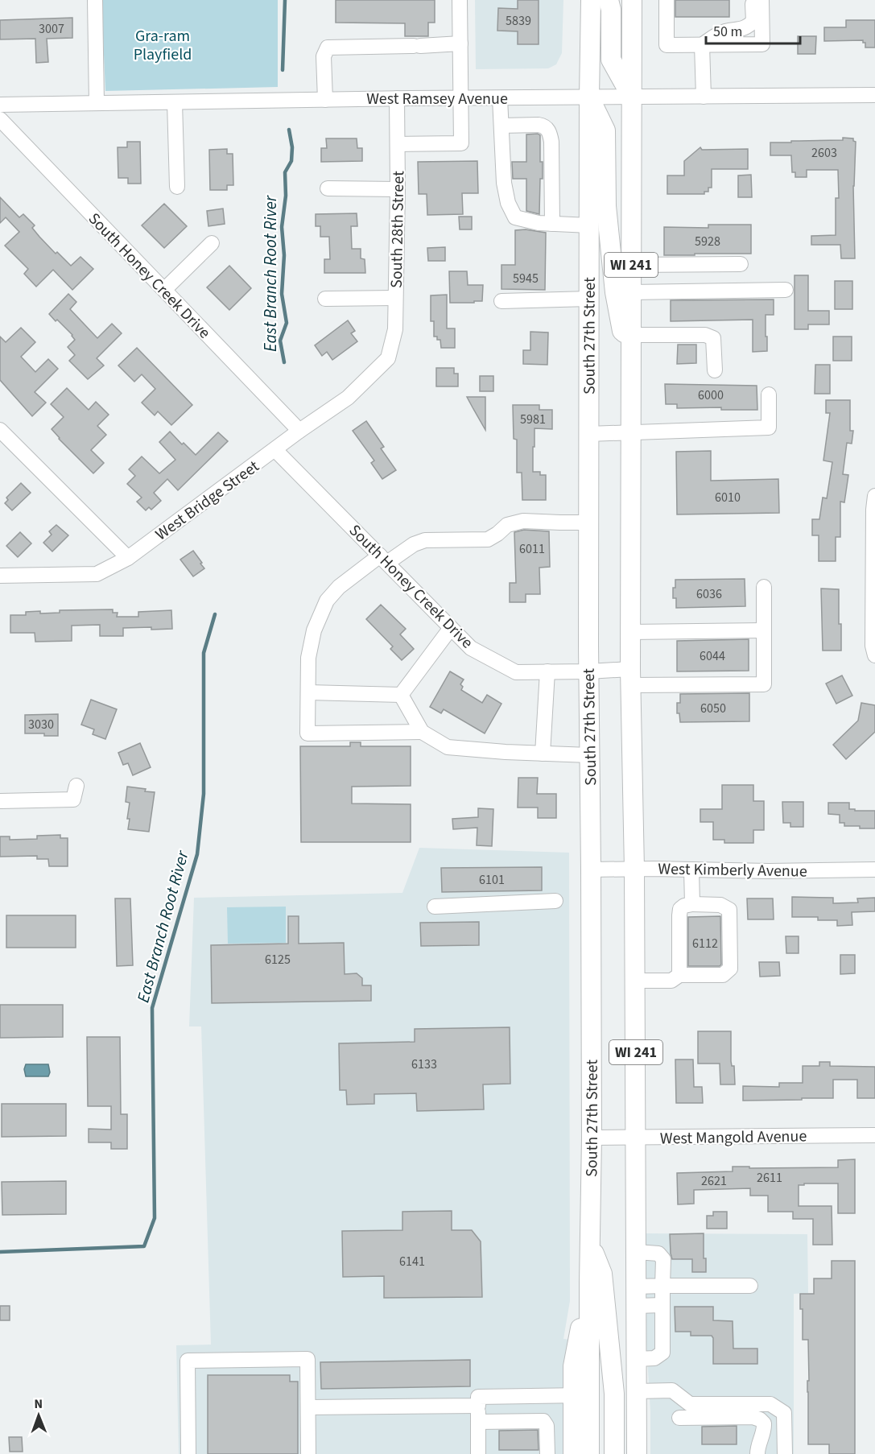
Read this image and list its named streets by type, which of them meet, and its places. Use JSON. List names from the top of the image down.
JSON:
{
  "streets": {
    "main road": ["WI 241", "South 27th Street"],
    "street": [
      "West Ramsey Avenue",
      "South 28th Street",
      "South Honey Creek Drive",
      "West Bridge Street",
      "West Kimberly Avenue",
      "West Mangold Avenue"
    ]
  },
  "crossings": [
    ["West Ramsey Avenue", "South 28th Street"],
    ["West Ramsey Avenue", "WI 241"],
    ["West Ramsey Avenue", "South 27th Street"],
    ["South 28th Street", "West Bridge Street"],
    ["WI 241", "South Honey Creek Drive"],
    ["WI 241", "West Kimberly Avenue"],
    ["WI 241", "West Mangold Avenue"],
    ["South Honey Creek Drive", "South 27th Street"],
    ["South Honey Creek Drive", "West Bridge Street"],
    ["South 27th Street", "West Kimberly Avenue"],
    ["South 27th Street", "West Mangold Avenue"]
  ],
  "water": ["East Branch Root River"],
  "parks": ["Gra-ram Playfield"],
  "house_numbers": [
    "5839",
    "3007",
    "2603",
    "5928",
    "5945",
    "6000",
    "5981",
    "6010",
    "6011",
    "6036",
    "6044",
    "6050",
    "3030",
    "6101",
    "6112",
    "6125",
    "6133",
    "2611",
    "2621",
    "6141"
  ],
  "scale_bar": "50 m",
  "north": "top"
}
